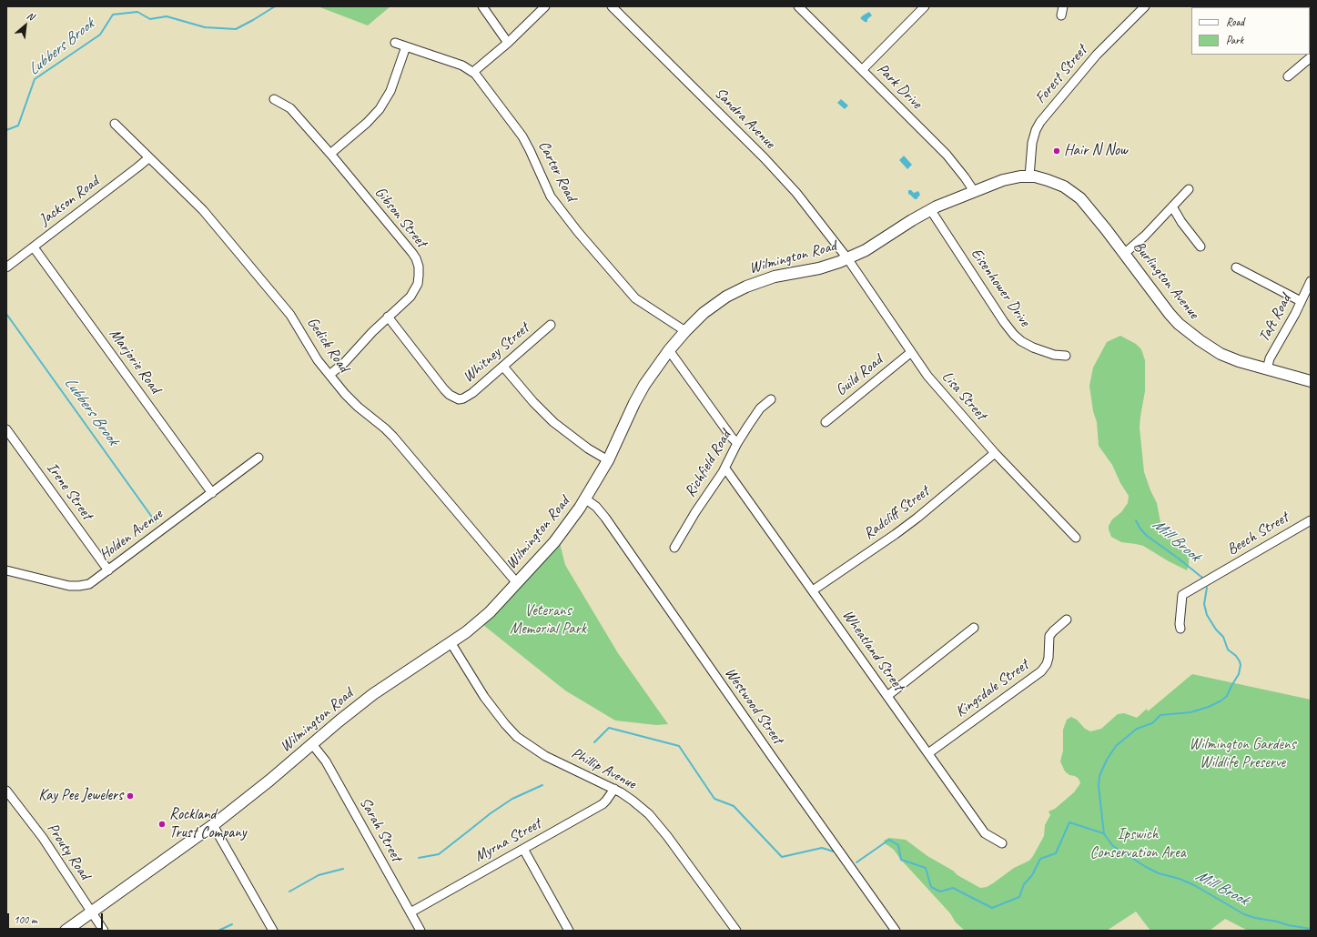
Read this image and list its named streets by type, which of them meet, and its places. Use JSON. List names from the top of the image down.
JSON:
{
  "streets": {
    "main road": ["Wilmington Road", "Burlington Avenue"],
    "street": [
      "Forest Street",
      "Park Drive",
      "Sandra Avenue",
      "Carter Road",
      "Jackson Road",
      "Gibson Street",
      "Eisenhower Drive",
      "Taft Road",
      "Gedick Road",
      "Whitney Street",
      "Marjorie Road",
      "Guild Road",
      "Lisa Street",
      "Richfield Road",
      "Irene Street",
      "Radcliff Street",
      "Beech Street",
      "Holden Avenue",
      "Wheatland Street",
      "Kingsdale Street",
      "Westwood Street",
      "Phillip Avenue",
      "Sarah Street",
      "Myrna Street",
      "Prouty Road"
    ]
  },
  "crossings": [
    ["Forest Street", "Burlington Avenue"],
    ["Park Drive", "Wilmington Road"],
    ["Sandra Avenue", "Wilmington Road"],
    ["Sandra Avenue", "Lisa Street"],
    ["Carter Road", "Wilmington Road"],
    ["Jackson Road", "Gedick Road"],
    ["Jackson Road", "Marjorie Road"],
    ["Gibson Street", "Gedick Road"],
    ["Gibson Street", "Whitney Street"],
    ["Wilmington Road", "Burlington Avenue"],
    ["Wilmington Road", "Eisenhower Drive"],
    ["Wilmington Road", "Gedick Road"],
    ["Wilmington Road", "Lisa Street"],
    ["Wilmington Road", "Westwood Street"],
    ["Wilmington Road", "Phillip Avenue"],
    ["Wilmington Road", "Sarah Street"],
    ["Wilmington Road", "Prouty Road"],
    ["Burlington Avenue", "Taft Road"],
    ["Marjorie Road", "Holden Avenue"],
    ["Guild Road", "Lisa Street"],
    ["Lisa Street", "Radcliff Street"],
    ["Richfield Road", "Wheatland Street"],
    ["Irene Street", "Holden Avenue"],
    ["Radcliff Street", "Wheatland Street"],
    ["Wheatland Street", "Kingsdale Street"],
    ["Phillip Avenue", "Myrna Street"],
    ["Sarah Street", "Myrna Street"]
  ],
  "water": ["Lubbers Brook", "Mill Brook"],
  "parks": ["Veterans Memorial Park", "Wilmington Gardens Wildlife Preserve", "Ipswich Conservation Area"],
  "places": ["Hair N Now", "Kay Pee Jewelers", "Rockland Trust Company"],
  "legend": ["Road", "Park"],
  "scale_bar": "100 m",
  "north": "top right"
}
